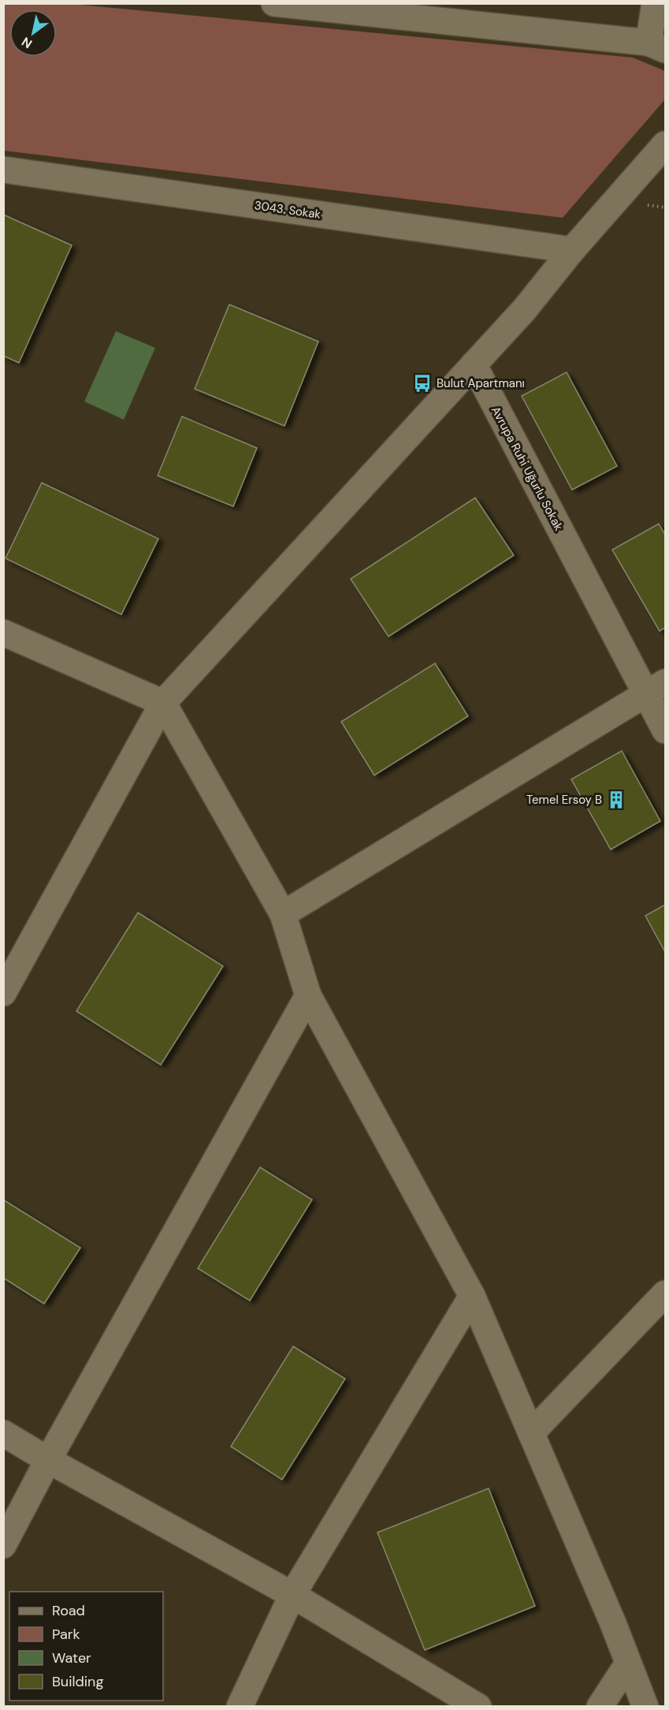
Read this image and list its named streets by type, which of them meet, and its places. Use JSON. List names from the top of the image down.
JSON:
{
  "streets": {
    "street": ["3043. Sokak", "Avrupa Ruhi Uğurlu Sokak"]
  },
  "places": {
    "bus stop": ["Bulut Apartmanı"],
    "building": ["Temel Ersoy B"]
  },
  "legend": [
    "Road",
    "Park",
    "Water",
    "Building"
  ],
  "north": "bottom left"
}
